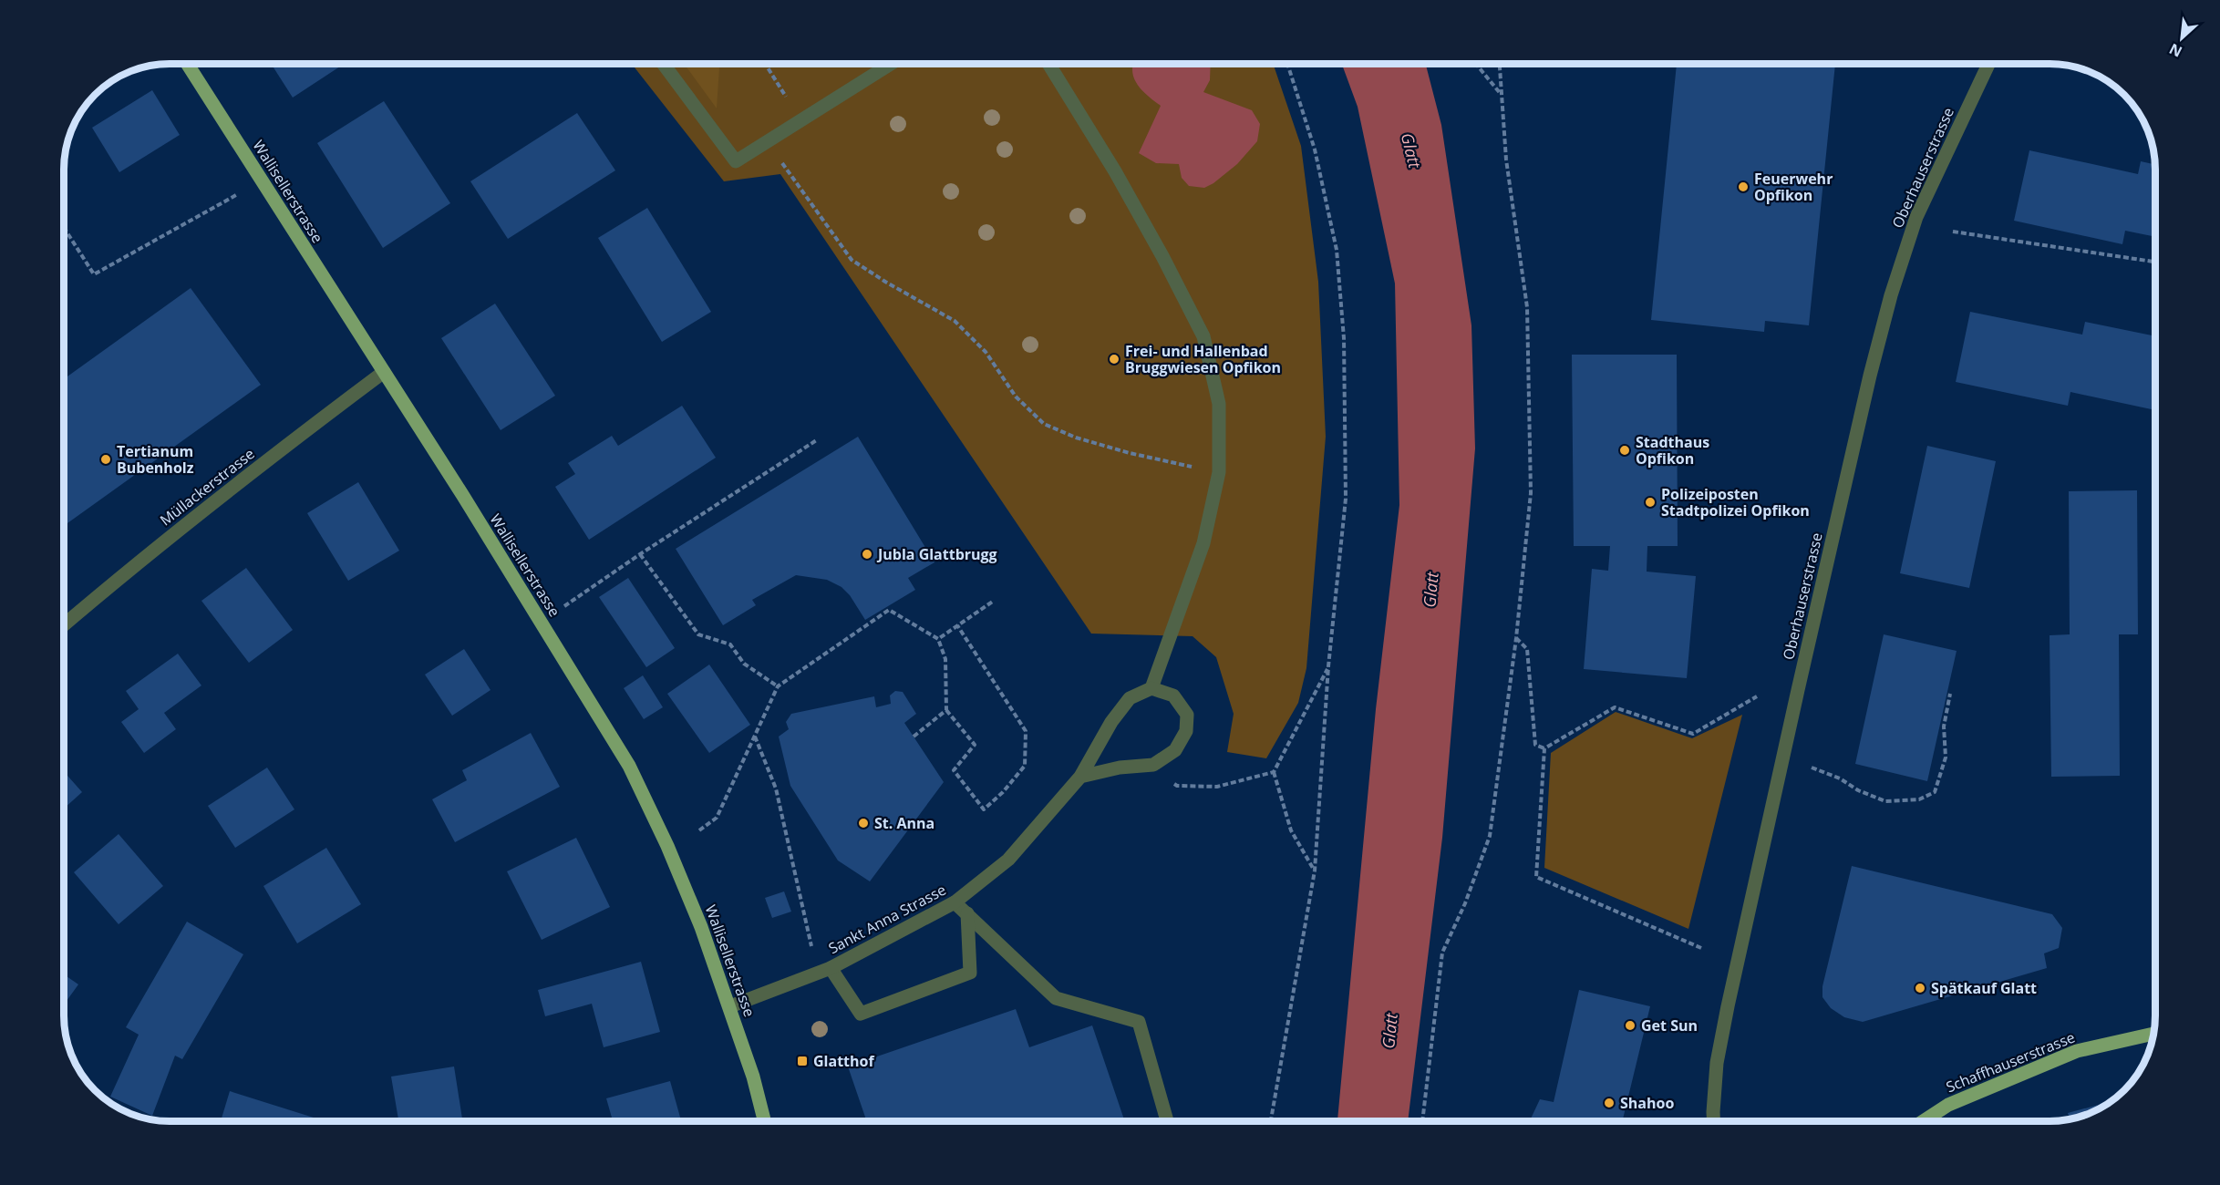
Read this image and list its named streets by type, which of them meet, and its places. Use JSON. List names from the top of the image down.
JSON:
{
  "streets": {
    "main road": ["Wallisellerstrasse", "Schaffhauserstrasse"],
    "street": ["Oberhauserstrasse", "Müllackerstrasse", "Sankt Anna Strasse"]
  },
  "crossings": [
    ["Wallisellerstrasse", "Müllackerstrasse"],
    ["Wallisellerstrasse", "Sankt Anna Strasse"]
  ],
  "water": ["Glatt"],
  "places": {
    "other": [
      "Feuerwehr Opfikon",
      "Frei- und Hallenbad Bruggwiesen Opfikon",
      "Stadthaus Opfikon",
      "Tertianum Bubenholz",
      "Polizeiposten Stadtpolizei Opfikon",
      "Jubla Glattbrugg",
      "St. Anna",
      "Spätkauf Glatt",
      "Get Sun",
      "Shahoo"
    ],
    "transit": ["Glatthof"]
  },
  "north": "bottom left"
}
